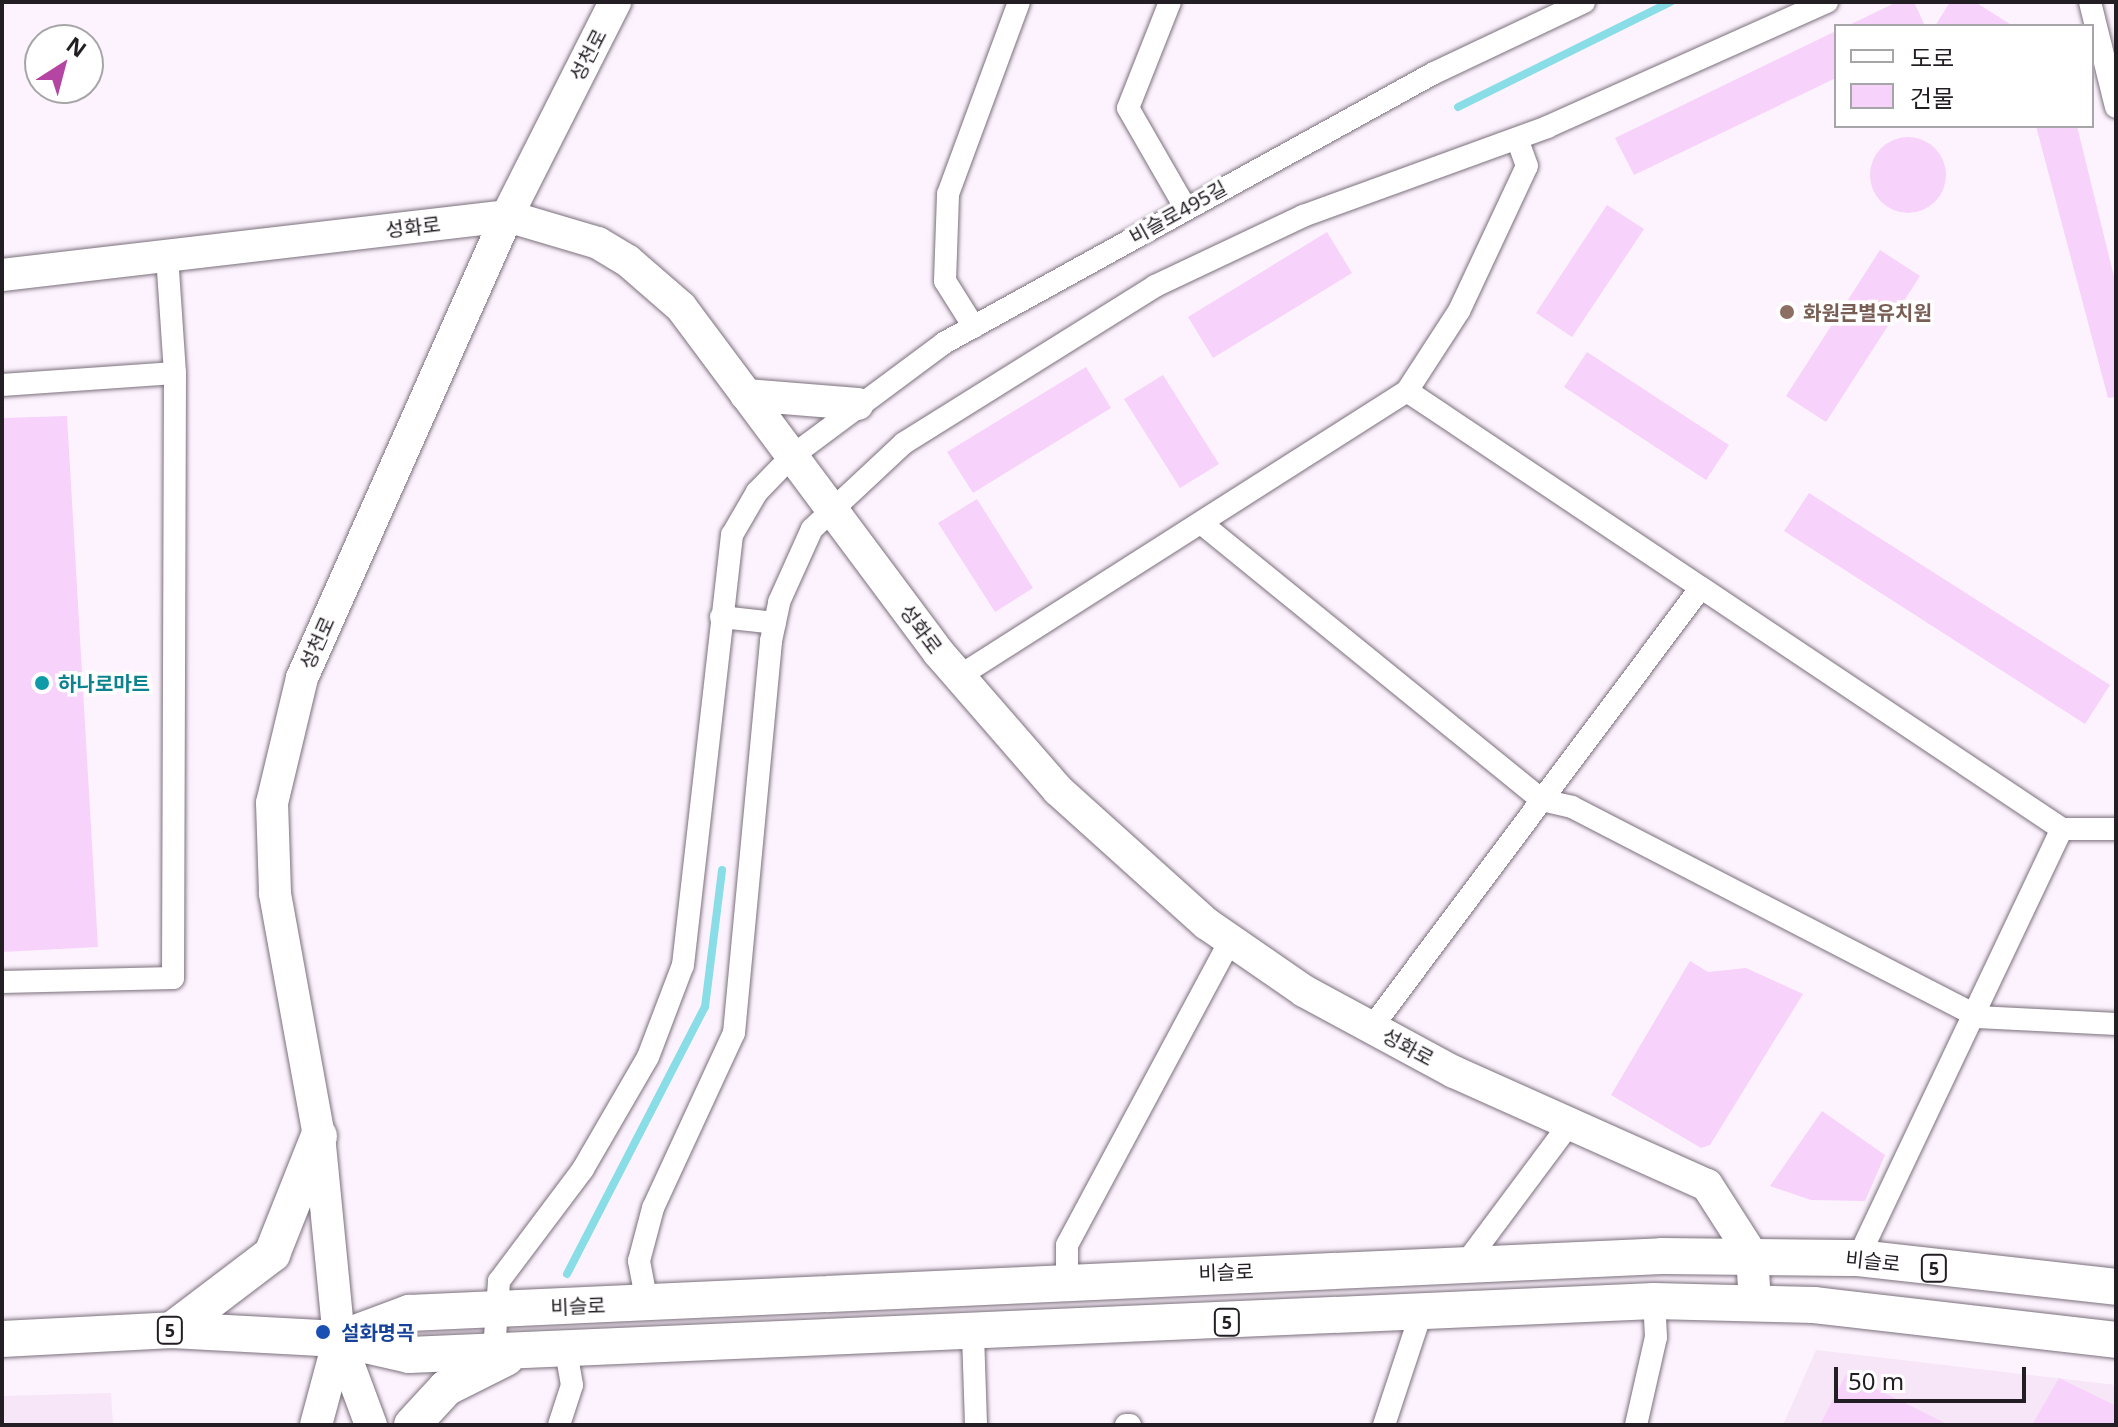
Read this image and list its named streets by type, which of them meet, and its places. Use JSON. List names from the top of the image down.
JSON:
{
  "streets": {
    "main road": [
      "성천로",
      "성화로",
      "비슬로",
      "5"
    ],
    "street": ["비슬로495길"]
  },
  "crossings": [
    ["성천로", "성화로"],
    ["성천로", "비슬로"],
    ["비슬로495길", "성화로"],
    ["비슬로495길", "비슬로"],
    ["성화로", "비슬로"]
  ],
  "places": ["화원큰별유치원", "하나로마트", "설화명곡"],
  "legend": ["도로", "건물"],
  "scale_bar": "50 m",
  "north": "top right"
}
